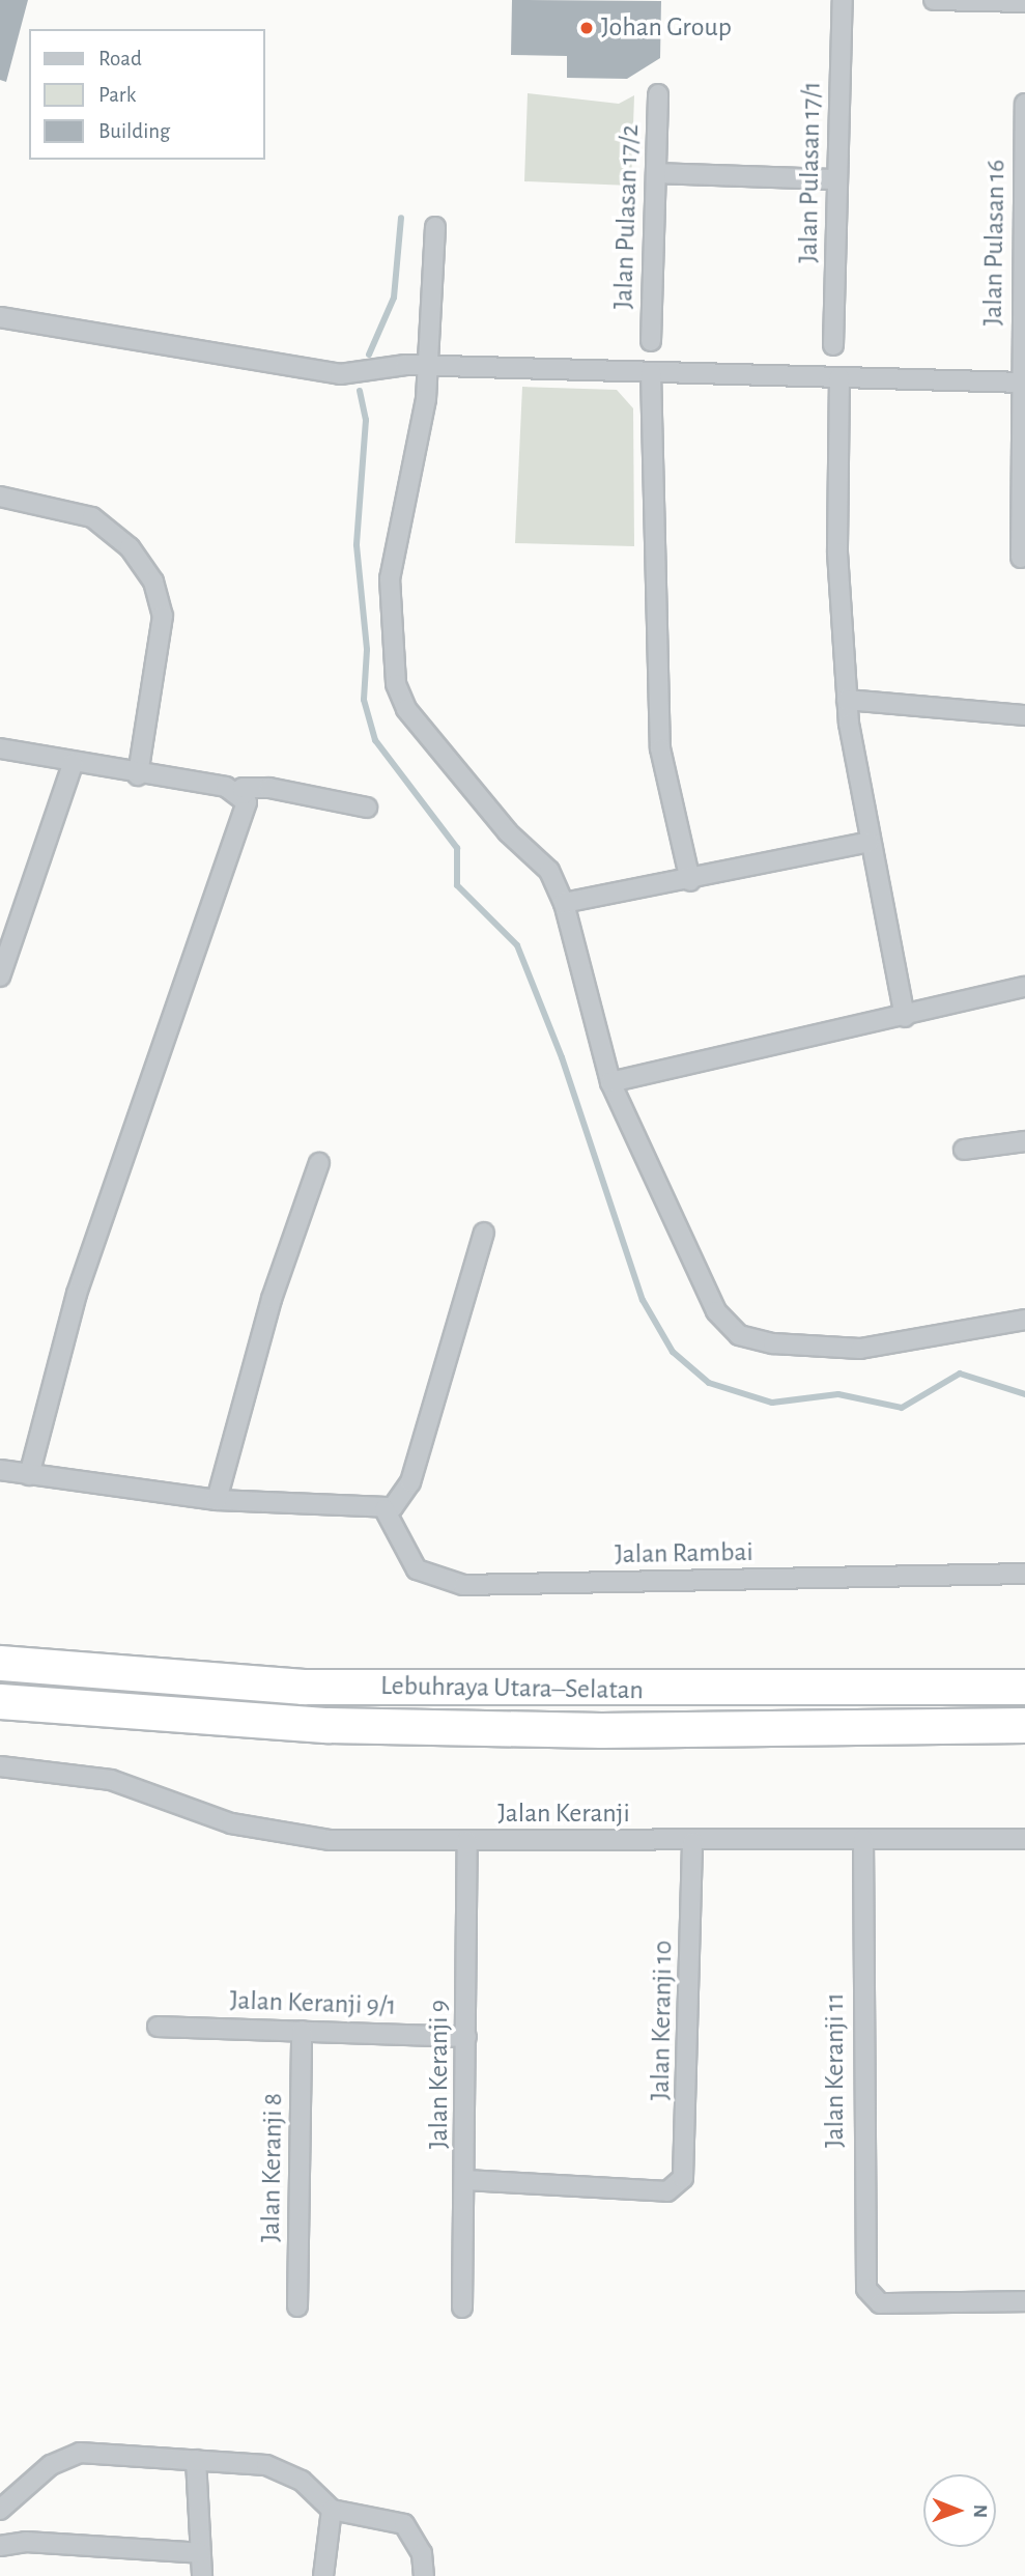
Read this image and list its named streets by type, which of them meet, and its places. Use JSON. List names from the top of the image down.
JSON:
{
  "streets": {
    "highway": ["Lebuhraya Utara–Selatan"],
    "street": [
      "Jalan Pulasan 17/1",
      "Jalan Pulasan 17/2",
      "Jalan Pulasan 16",
      "Jalan Rambai",
      "Jalan Keranji",
      "Jalan Keranji 9/1",
      "Jalan Keranji 10",
      "Jalan Keranji 11",
      "Jalan Keranji 9",
      "Jalan Keranji 8"
    ]
  },
  "crossings": [
    ["Jalan Keranji", "Jalan Keranji 10"],
    ["Jalan Keranji", "Jalan Keranji 11"],
    ["Jalan Keranji", "Jalan Keranji 9"],
    ["Jalan Keranji 9/1", "Jalan Keranji 9"],
    ["Jalan Keranji 9/1", "Jalan Keranji 8"],
    ["Jalan Keranji 10", "Jalan Keranji 9"]
  ],
  "places": ["Johan Group"],
  "legend": ["Road", "Park", "Building"],
  "north": "right"
}
